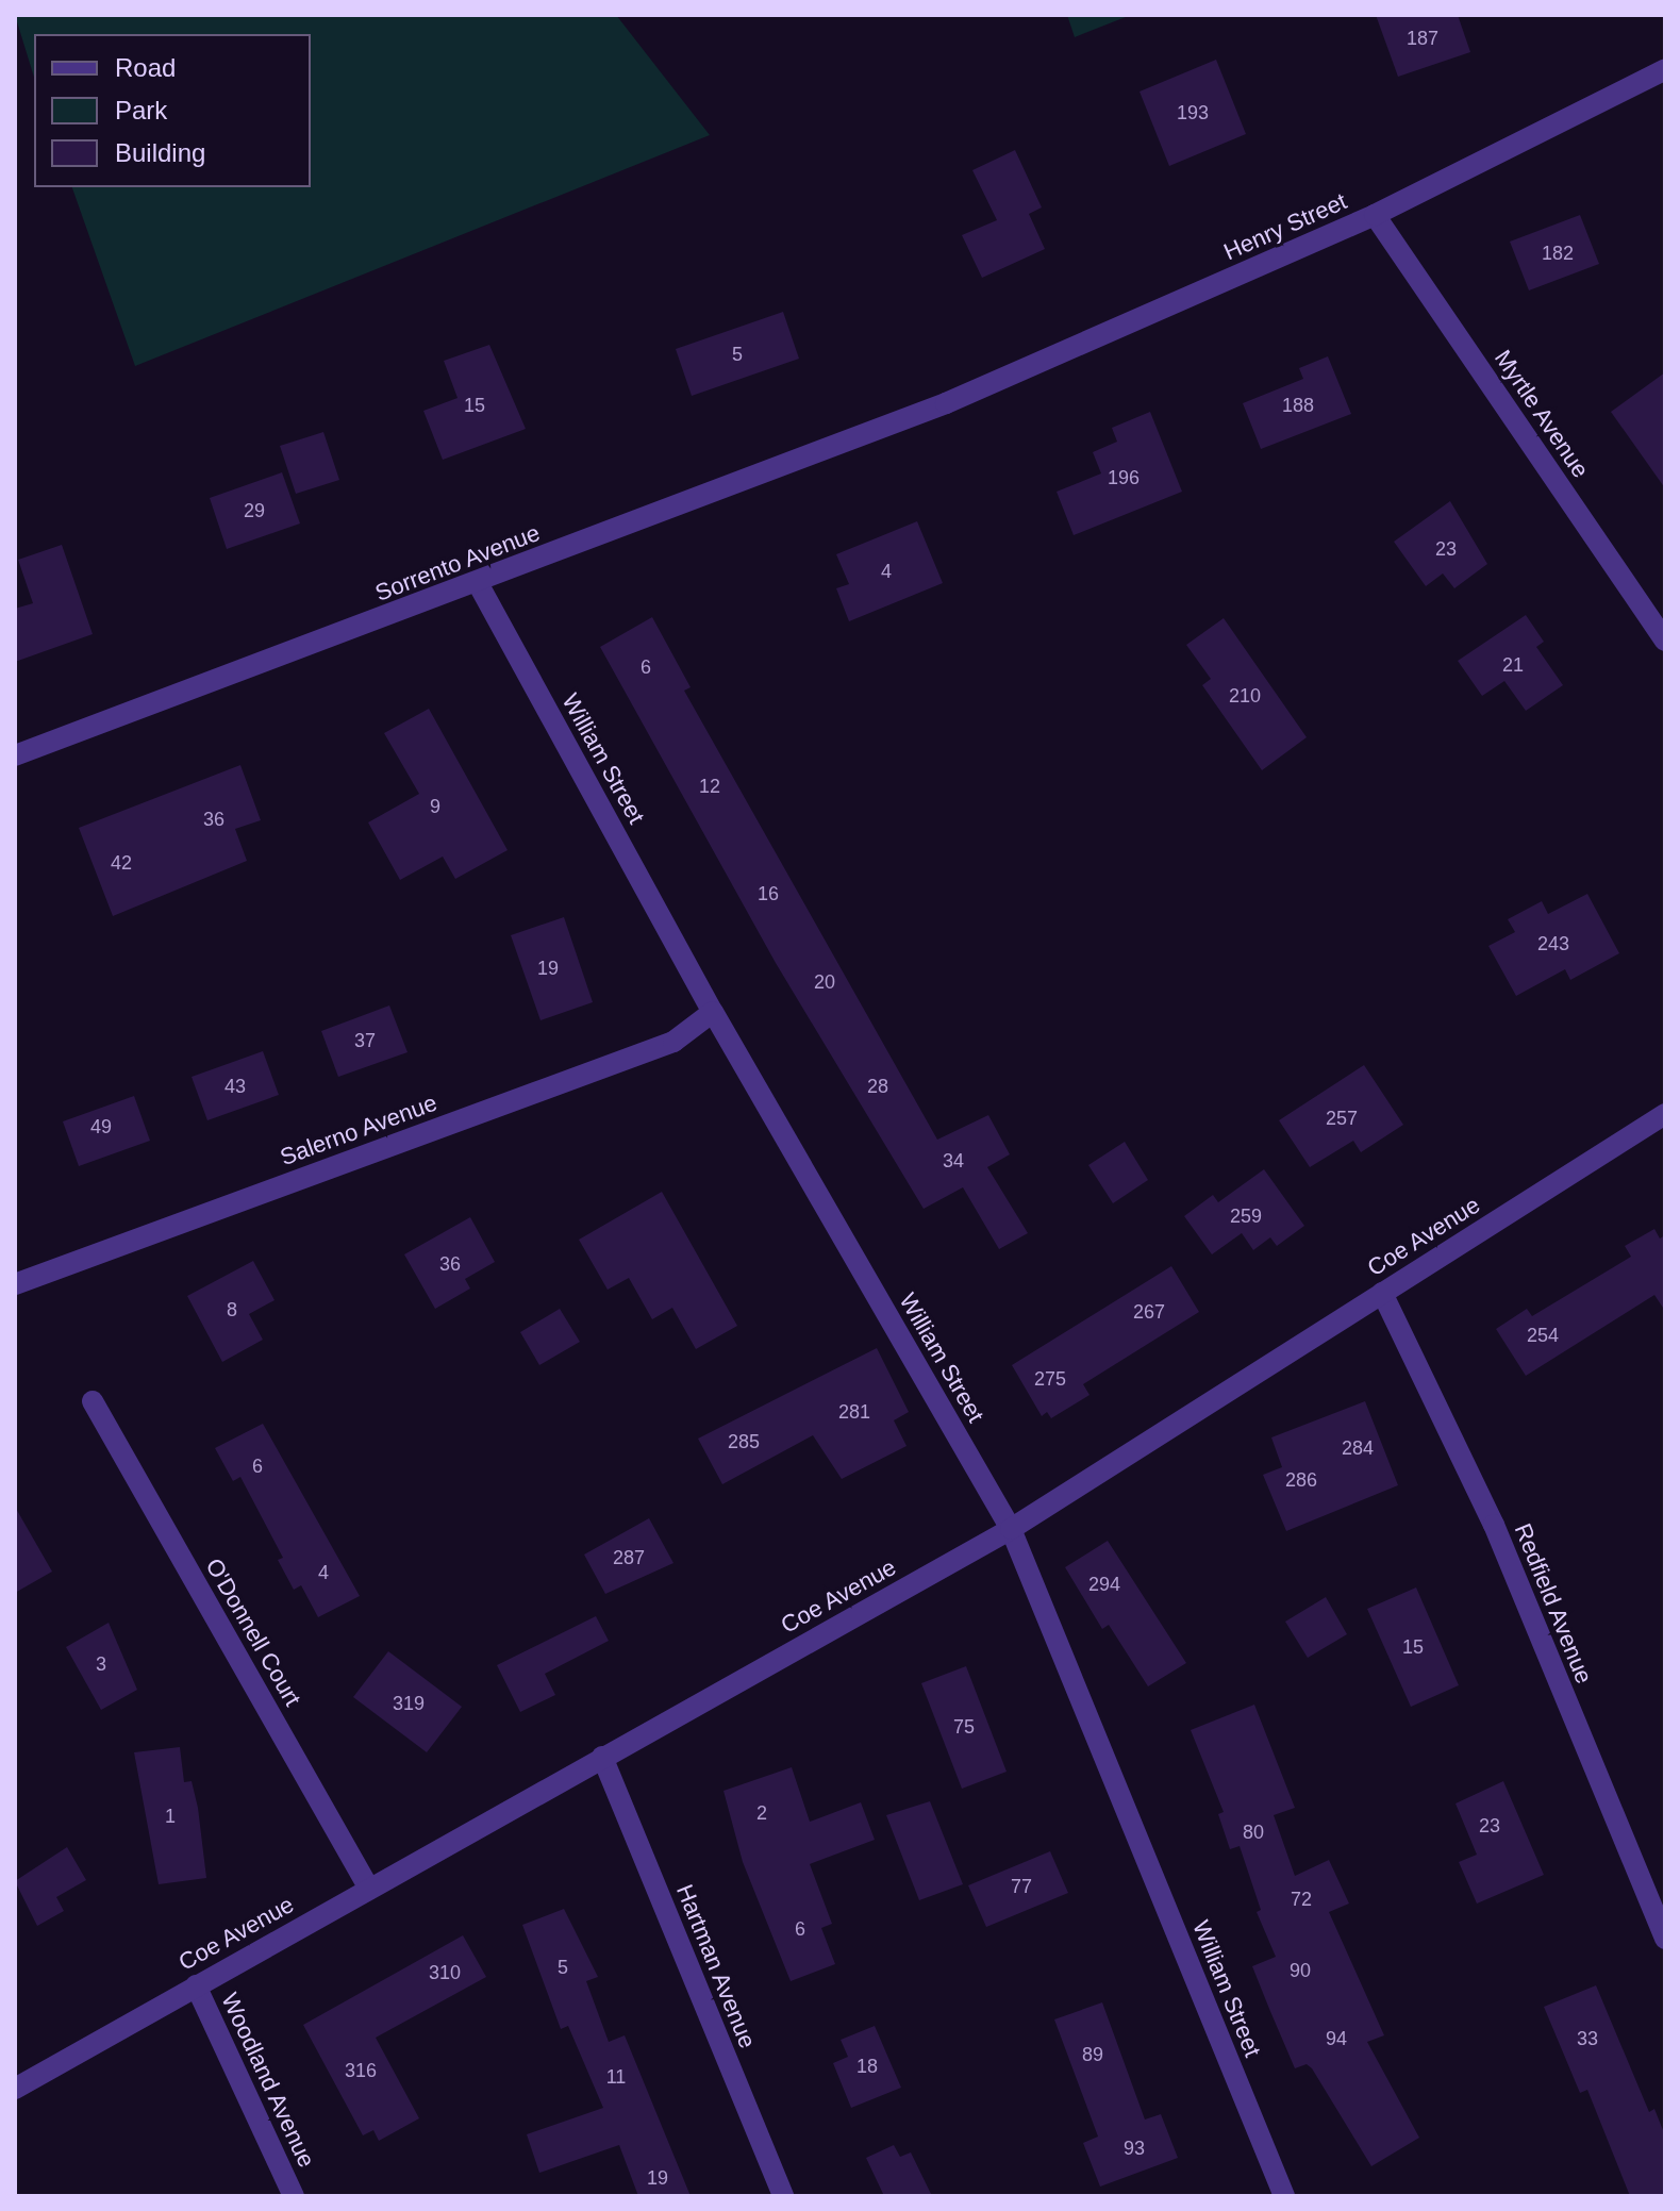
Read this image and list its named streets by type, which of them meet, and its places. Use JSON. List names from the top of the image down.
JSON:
{
  "streets": {
    "street": [
      "Henry Street",
      "Myrtle Avenue",
      "Sorrento Avenue",
      "William Street",
      "Salerno Avenue",
      "Coe Avenue",
      "Redfield Avenue",
      "O'Donnell Court",
      "Hartman Avenue",
      "Woodland Avenue"
    ]
  },
  "crossings": [
    ["Henry Street", "Myrtle Avenue"],
    ["Henry Street", "Sorrento Avenue"],
    ["Sorrento Avenue", "William Street"],
    ["William Street", "Salerno Avenue"],
    ["William Street", "Coe Avenue"],
    ["Coe Avenue", "Redfield Avenue"],
    ["Coe Avenue", "O'Donnell Court"],
    ["Coe Avenue", "Hartman Avenue"],
    ["Coe Avenue", "Woodland Avenue"]
  ],
  "house_numbers": [
    "187",
    "193",
    "182",
    "5",
    "15",
    "188",
    "196",
    "29",
    "23",
    "4",
    "21",
    "6",
    "210",
    "12",
    "9",
    "36",
    "42",
    "16",
    "243",
    "19",
    "20",
    "37",
    "43",
    "28",
    "257",
    "49",
    "34",
    "259",
    "36",
    "8",
    "267",
    "254",
    "275",
    "281",
    "285",
    "284",
    "6",
    "286",
    "287",
    "4",
    "294",
    "15",
    "3",
    "319",
    "75",
    "2",
    "1",
    "23",
    "80",
    "77",
    "72",
    "6",
    "5",
    "90",
    "310",
    "94",
    "33",
    "89",
    "18",
    "316",
    "11",
    "93",
    "19"
  ],
  "legend": ["Road", "Park", "Building"]
}
